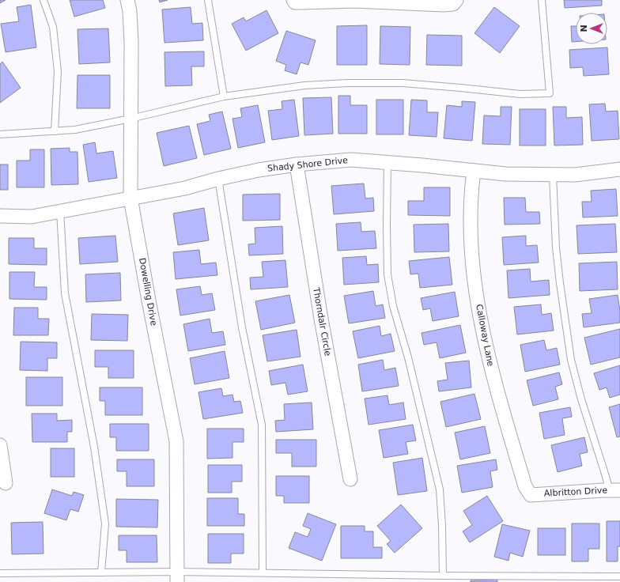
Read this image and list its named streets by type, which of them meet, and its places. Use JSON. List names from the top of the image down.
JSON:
{
  "streets": {
    "street": [
      "Shady Shore Drive",
      "Dowelling Drive",
      "Thorndalr Circle",
      "Calloway Lane",
      "Albritton Drive"
    ]
  },
  "crossings": [
    ["Shady Shore Drive", "Dowelling Drive"],
    ["Shady Shore Drive", "Thorndalr Circle"],
    ["Shady Shore Drive", "Calloway Lane"],
    ["Calloway Lane", "Albritton Drive"]
  ],
  "north": "left"
}
